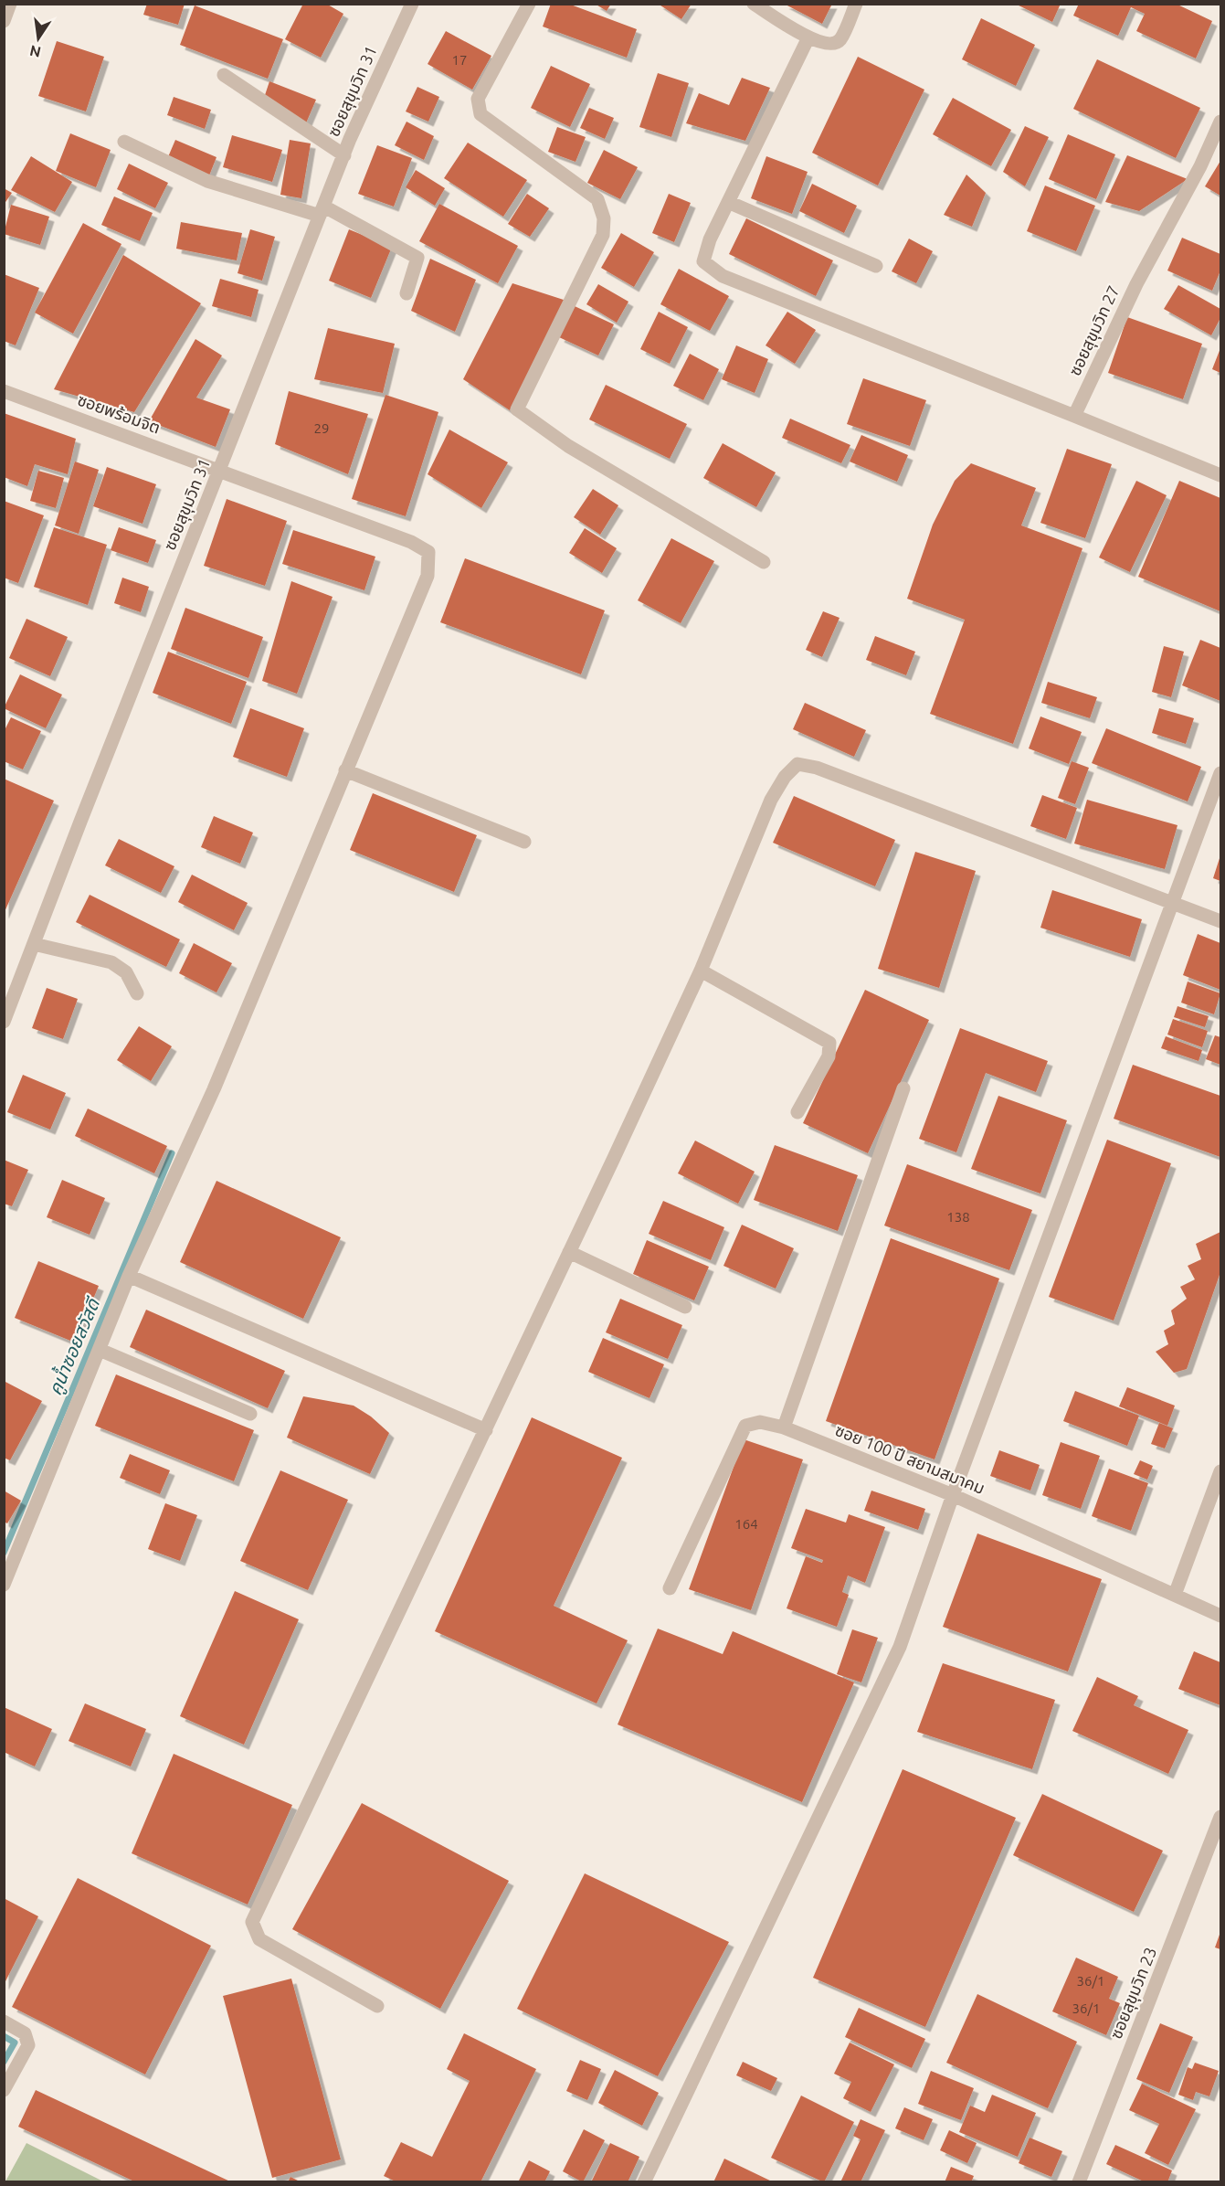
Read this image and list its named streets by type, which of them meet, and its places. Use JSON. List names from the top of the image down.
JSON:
{
  "streets": {
    "street": [
      "ซอยสุขุมวิท 31",
      "ซอยสุขุมวิท 27",
      "ซอยพร้อมจิต",
      "ซอย 100 ปี สยามสมาคม",
      "ซอยสุขุมวิท 23"
    ]
  },
  "crossings": [
    ["ซอยสุขุมวิท 31", "ซอยพร้อมจิต"]
  ],
  "water": ["คูน้ำซอยสวัสดี"],
  "house_numbers": [
    "17",
    "29",
    "138",
    "164",
    "36/1",
    "36/1"
  ],
  "north": "bottom"
}
